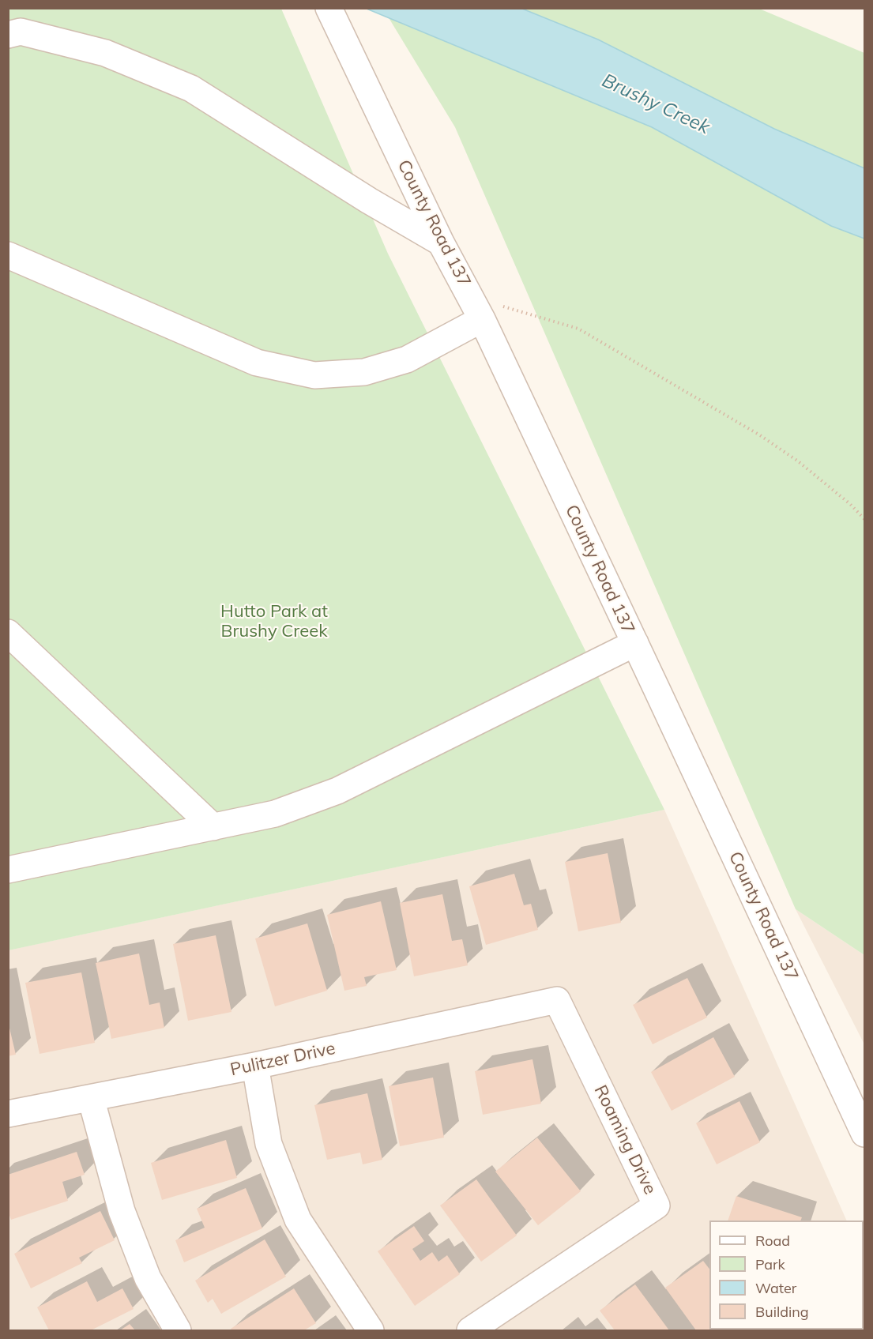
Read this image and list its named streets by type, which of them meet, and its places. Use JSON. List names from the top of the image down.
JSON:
{
  "streets": {
    "street": ["County Road 137", "Pulitzer Drive", "Roaming Drive"]
  },
  "crossings": [
    ["Pulitzer Drive", "Roaming Drive"]
  ],
  "water": ["Brushy Creek"],
  "parks": ["Hutto Park at Brushy Creek"],
  "legend": [
    "Road",
    "Park",
    "Water",
    "Building"
  ]
}
